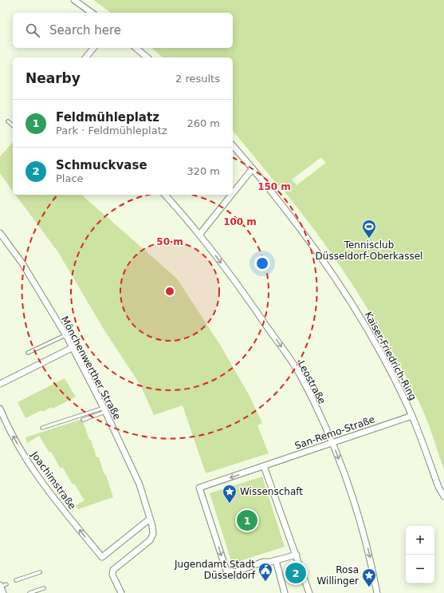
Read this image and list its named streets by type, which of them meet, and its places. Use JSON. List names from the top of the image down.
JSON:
{
  "streets": {
    "street": [
      "Kaiser-Friedrich-Ring",
      "Mönchenwerther Straße",
      "Leostraße",
      "San-Remo-Straße",
      "Joachimstraße"
    ]
  },
  "crossings": [
    ["Kaiser-Friedrich-Ring", "San-Remo-Straße"],
    ["Mönchenwerther Straße", "Joachimstraße"],
    ["Leostraße", "San-Remo-Straße"]
  ],
  "one_way": ["Leostraße"],
  "places": {
    "sports": ["Tennisclub Düsseldorf-Oberkassel"],
    "place": ["Wissenschaft", "Rosa Willinger"],
    "public building": ["Jugendamt Stadt Düsseldorf"]
  },
  "page": {
    "search": "Search here",
    "heading": ["Nearby", "2 results"],
    "list": [
      {
        "mark": "1",
        "name": "Feldmühleplatz",
        "note": "Park · Feldmühleplatz",
        "value": "260 m"
      },
      {
        "mark": "2",
        "name": "Schmuckvase",
        "note": "Place",
        "value": "320 m"
      }
    ],
    "pins": ["1", "2"],
    "map_buttons": ["+", "−"]
  },
  "rings": ["150 m", "100 m", "50 m"]
}
